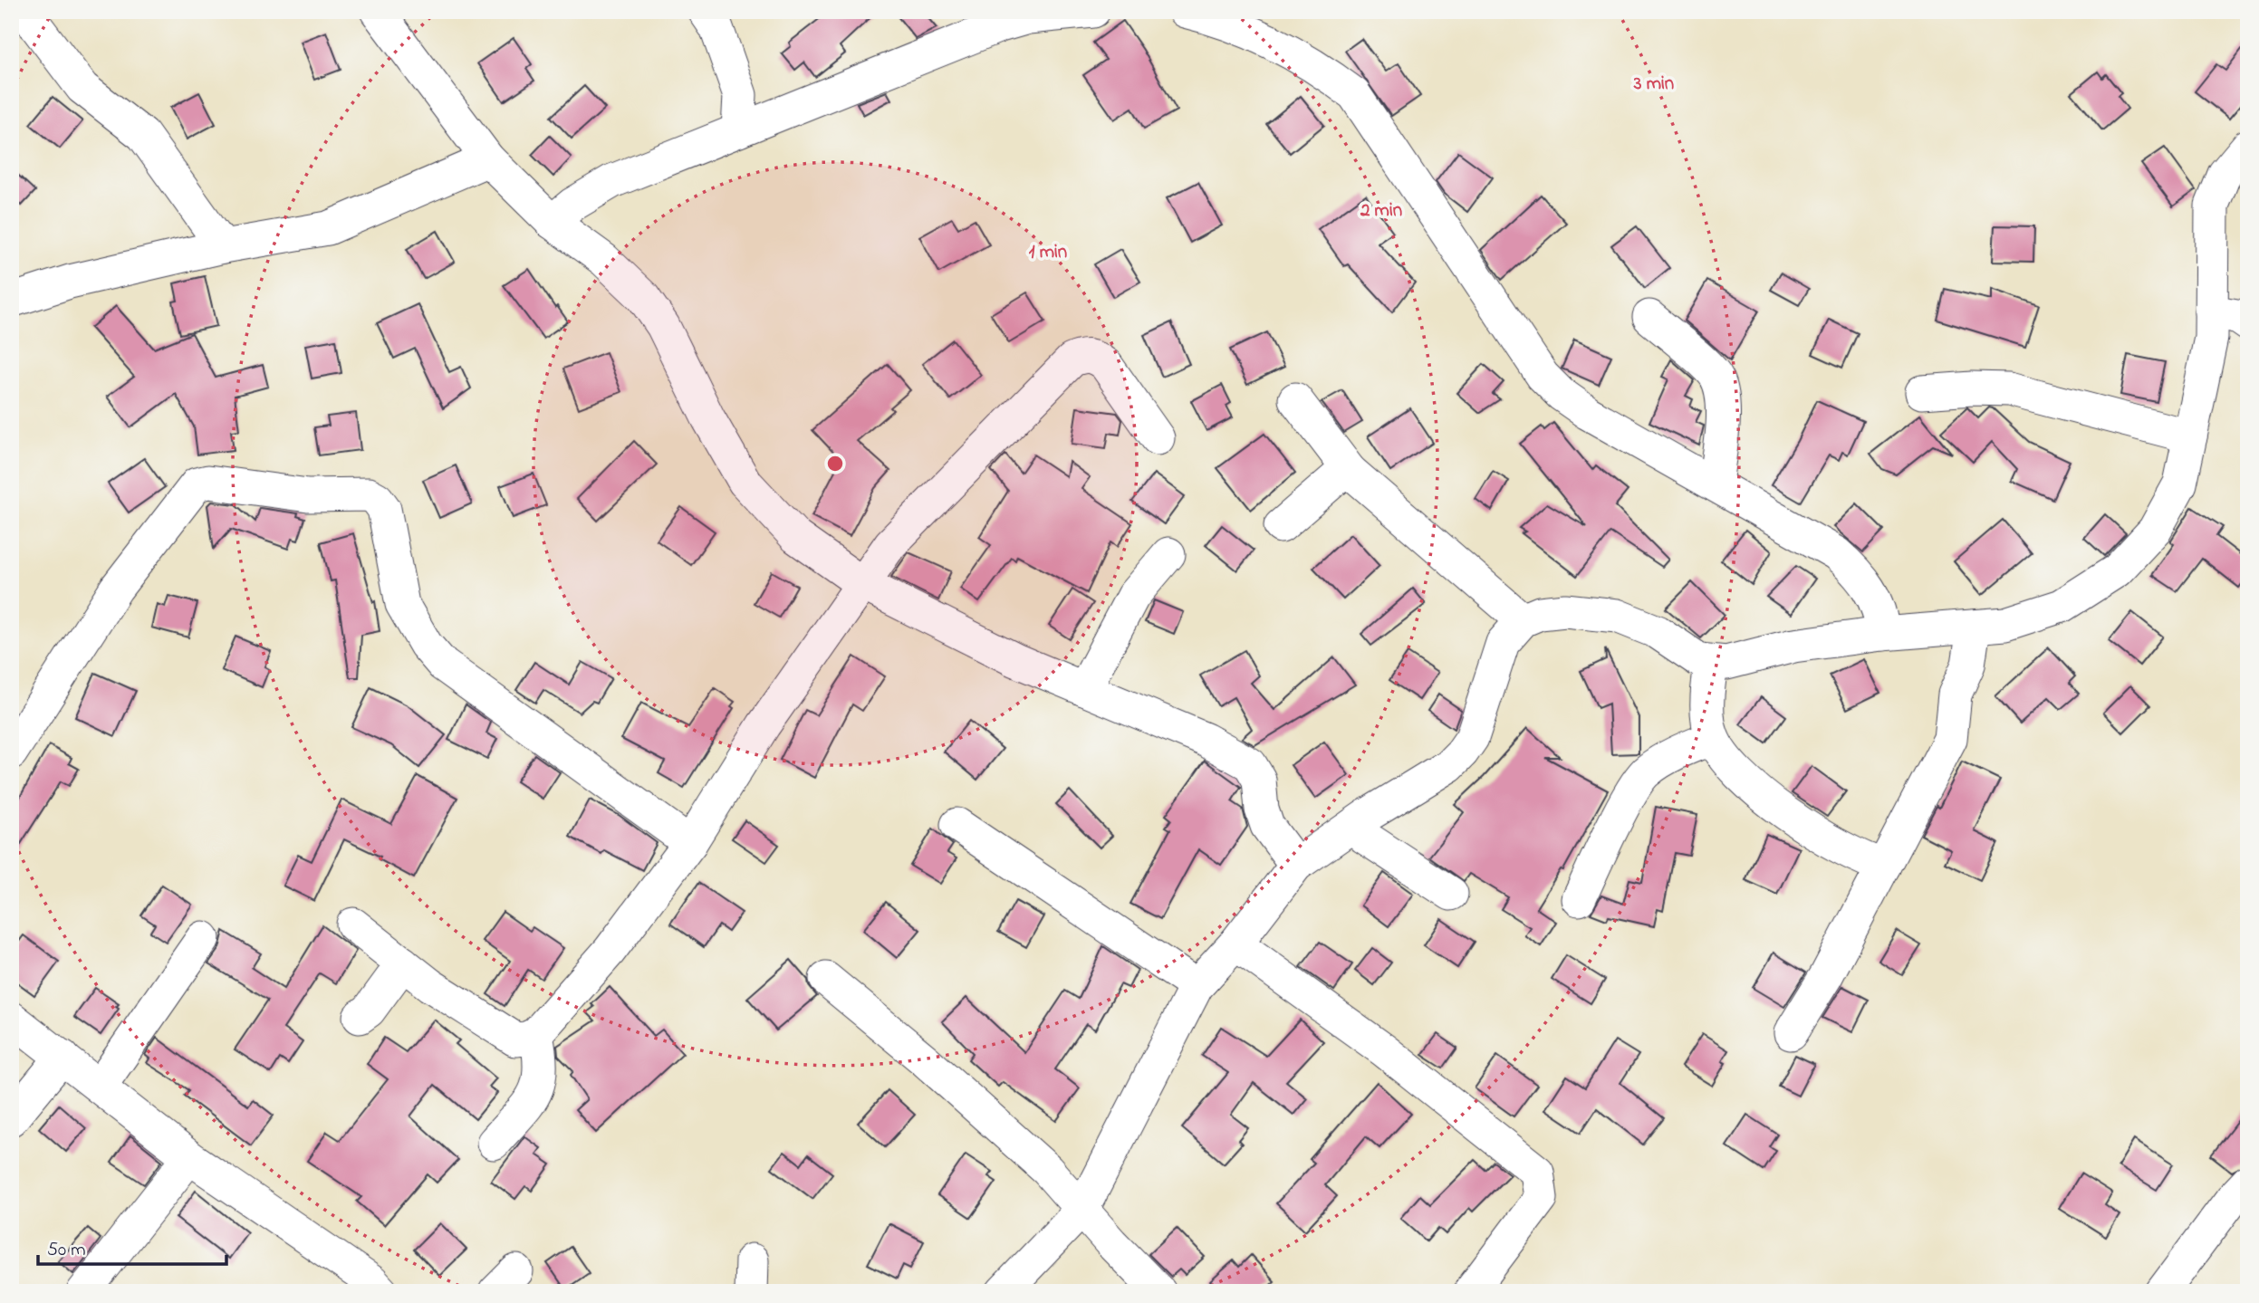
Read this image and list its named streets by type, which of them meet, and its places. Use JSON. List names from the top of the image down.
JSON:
{
  "scale_bar": "50 m",
  "rings": ["3 min", "2 min", "1 min"]
}
